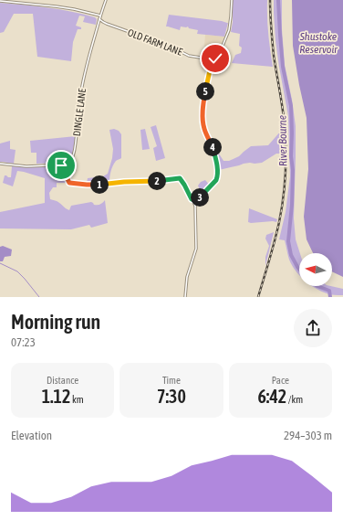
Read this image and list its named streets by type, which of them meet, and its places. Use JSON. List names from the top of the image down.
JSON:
{
  "streets": {
    "street": ["OLD FARM LANE", "DINGLE LANE"]
  },
  "crossings": [
    ["OLD FARM LANE", "DINGLE LANE"]
  ],
  "water": ["Shustoke Reservoir", "River Bourne"],
  "north": "left",
  "page": {
    "pins": [
      "5",
      "4",
      "2",
      "1",
      "3"
    ],
    "heading": ["Morning run", "07:23"],
    "stats": [
      ["Distance", "1.12 km"],
      ["Time", "7:30"],
      ["Pace", "6:42 /km"]
    ],
    "chart": ["Elevation", "294–303 m"]
  }
}
